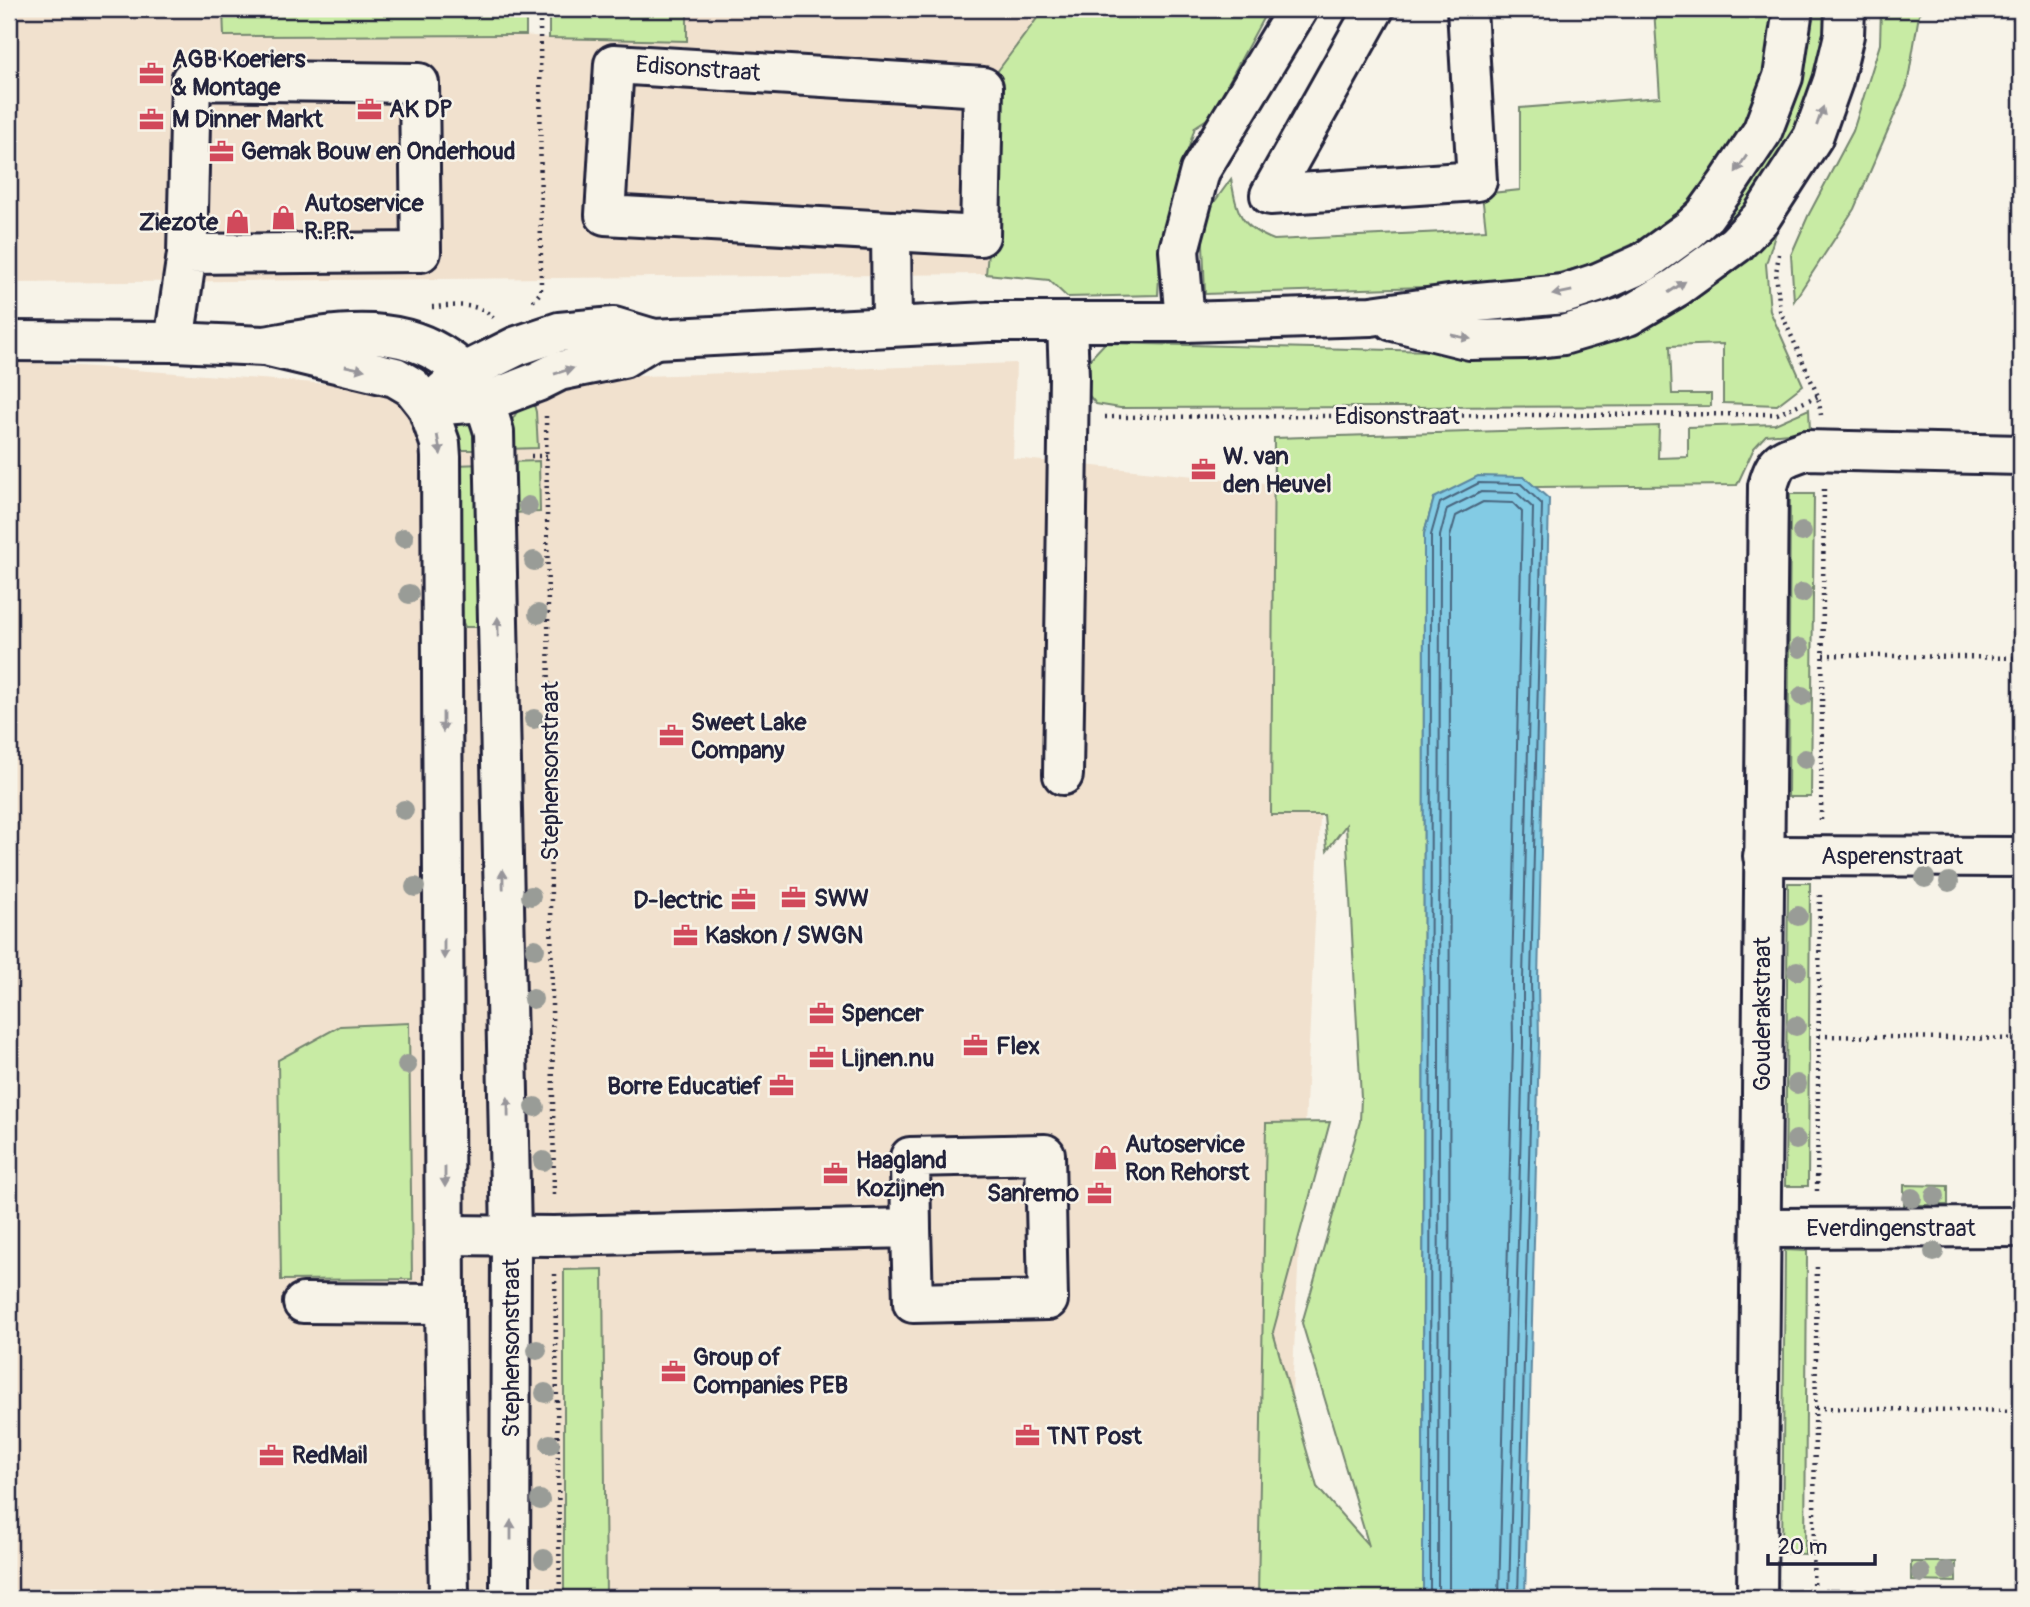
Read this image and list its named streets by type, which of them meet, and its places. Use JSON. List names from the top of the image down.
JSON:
{
  "streets": {
    "street": [
      "Edisonstraat",
      "Stephensonstraat",
      "Asperenstraat",
      "Gouderakstraat",
      "Everdingenstraat"
    ]
  },
  "crossings": [
    ["Asperenstraat", "Gouderakstraat"],
    ["Gouderakstraat", "Everdingenstraat"]
  ],
  "places": {
    "office": [
      "AGB Koeriers & Montage",
      "AK DP",
      "M Dinner Markt",
      "Gemak Bouw en Onderhoud",
      "W. van den Heuvel",
      "Sweet Lake Company",
      "SWW",
      "D-lectric",
      "Kaskon / SWGN",
      "Spencer",
      "Flex",
      "Lijnen.nu",
      "Borre Educatief",
      "Haagland Kozijnen",
      "Sanremo",
      "Group of Companies PEB",
      "TNT Post",
      "RedMail"
    ],
    "shop": ["Autoservice R.P.R.", "Ziezote", "Autoservice Ron Rehorst"]
  },
  "scale_bar": "20 m"
}
